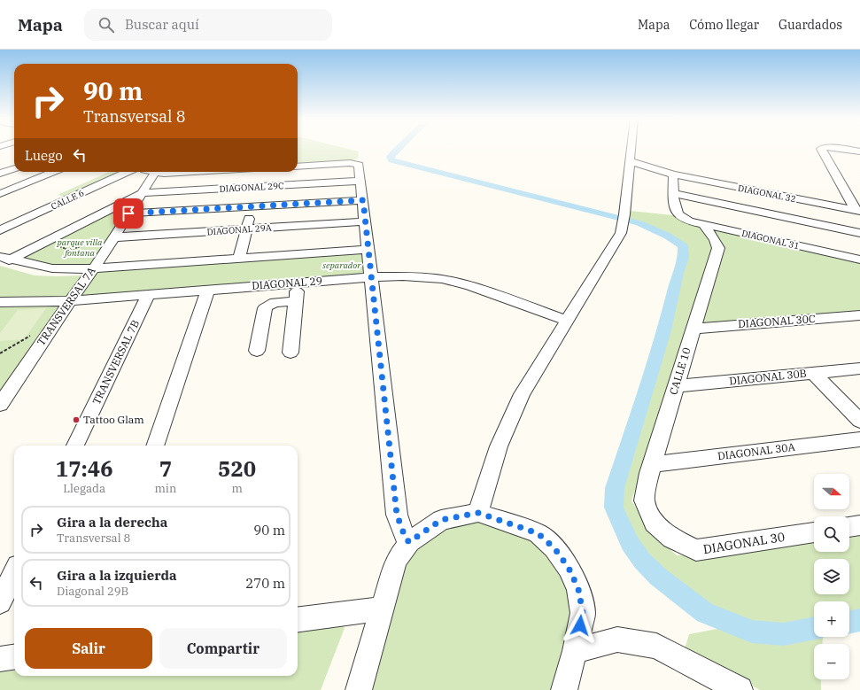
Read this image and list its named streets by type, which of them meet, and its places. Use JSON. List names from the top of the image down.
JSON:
{
  "streets": {
    "street": [
      "DIAGONAL 29C",
      "DIAGONAL 32",
      "CALLE 6",
      "DIAGONAL 29A",
      "DIAGONAL 31",
      "DIAGONAL 29",
      "TRANSVERSAL 7A",
      "DIAGONAL 30C",
      "TRANSVERSAL 7B",
      "CALLE 10",
      "DIAGONAL 30B",
      "DIAGONAL 30A",
      "DIAGONAL 30"
    ]
  },
  "crossings": [
    ["DIAGONAL 29C", "TRANSVERSAL 7A"],
    ["DIAGONAL 29A", "TRANSVERSAL 7A"],
    ["DIAGONAL 31", "CALLE 10"],
    ["DIAGONAL 29", "TRANSVERSAL 7A"],
    ["DIAGONAL 29", "TRANSVERSAL 7B"],
    ["DIAGONAL 30C", "CALLE 10"],
    ["CALLE 10", "DIAGONAL 30B"],
    ["CALLE 10", "DIAGONAL 30A"],
    ["CALLE 10", "DIAGONAL 30"]
  ],
  "parks": ["parque villa fontana", "separador"],
  "places": ["Tattoo Glam"],
  "north": "right",
  "page": {
    "header": "Mapa",
    "search": "Buscar aquí",
    "nav": ["Mapa", "Cómo llegar", "Guardados"],
    "turn": ["90 m", "Transversal 8"],
    "then": "Luego",
    "eta": [
      "17:46",
      "Llegada",
      "7",
      "min",
      "520",
      "m"
    ],
    "map_buttons": ["+", "−"],
    "list": [
      {
        "name": "Gira a la derecha",
        "note": "Transversal 8",
        "value": "90 m"
      },
      {
        "name": "Gira a la izquierda",
        "note": "Diagonal 29B",
        "value": "270 m"
      }
    ],
    "buttons": ["Salir", "Compartir"]
  }
}
